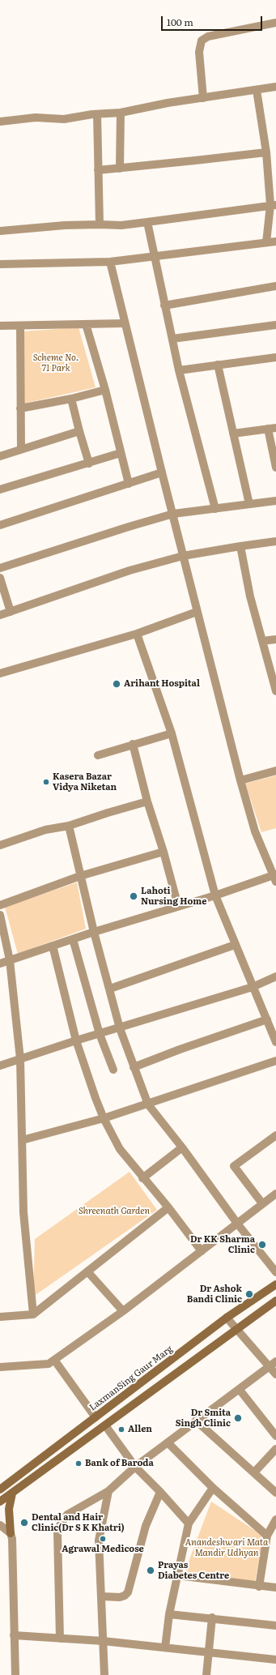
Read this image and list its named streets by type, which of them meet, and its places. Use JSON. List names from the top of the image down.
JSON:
{
  "streets": {
    "main road": ["LaxmanSing Gaur Marg"]
  },
  "parks": ["Scheme No. 71 Park", "Shreenath Garden", "Anandeshwari Mata Mandir Udhyan"],
  "places": [
    "Arihant Hospital",
    "Kasera Bazar Vidya Niketan",
    "Lahoti Nursing Home",
    "Dr KK Sharma Clinic",
    "Dr Ashok Bandi Clinic",
    "Dr Smita Singh Clinic",
    "Allen",
    "Bank of Baroda",
    "Dental and Hair Clinic(Dr S K Khatri)",
    "Agrawal Medicose",
    "Prayas Diabetes Centre"
  ],
  "scale_bar": "100 m"
}
